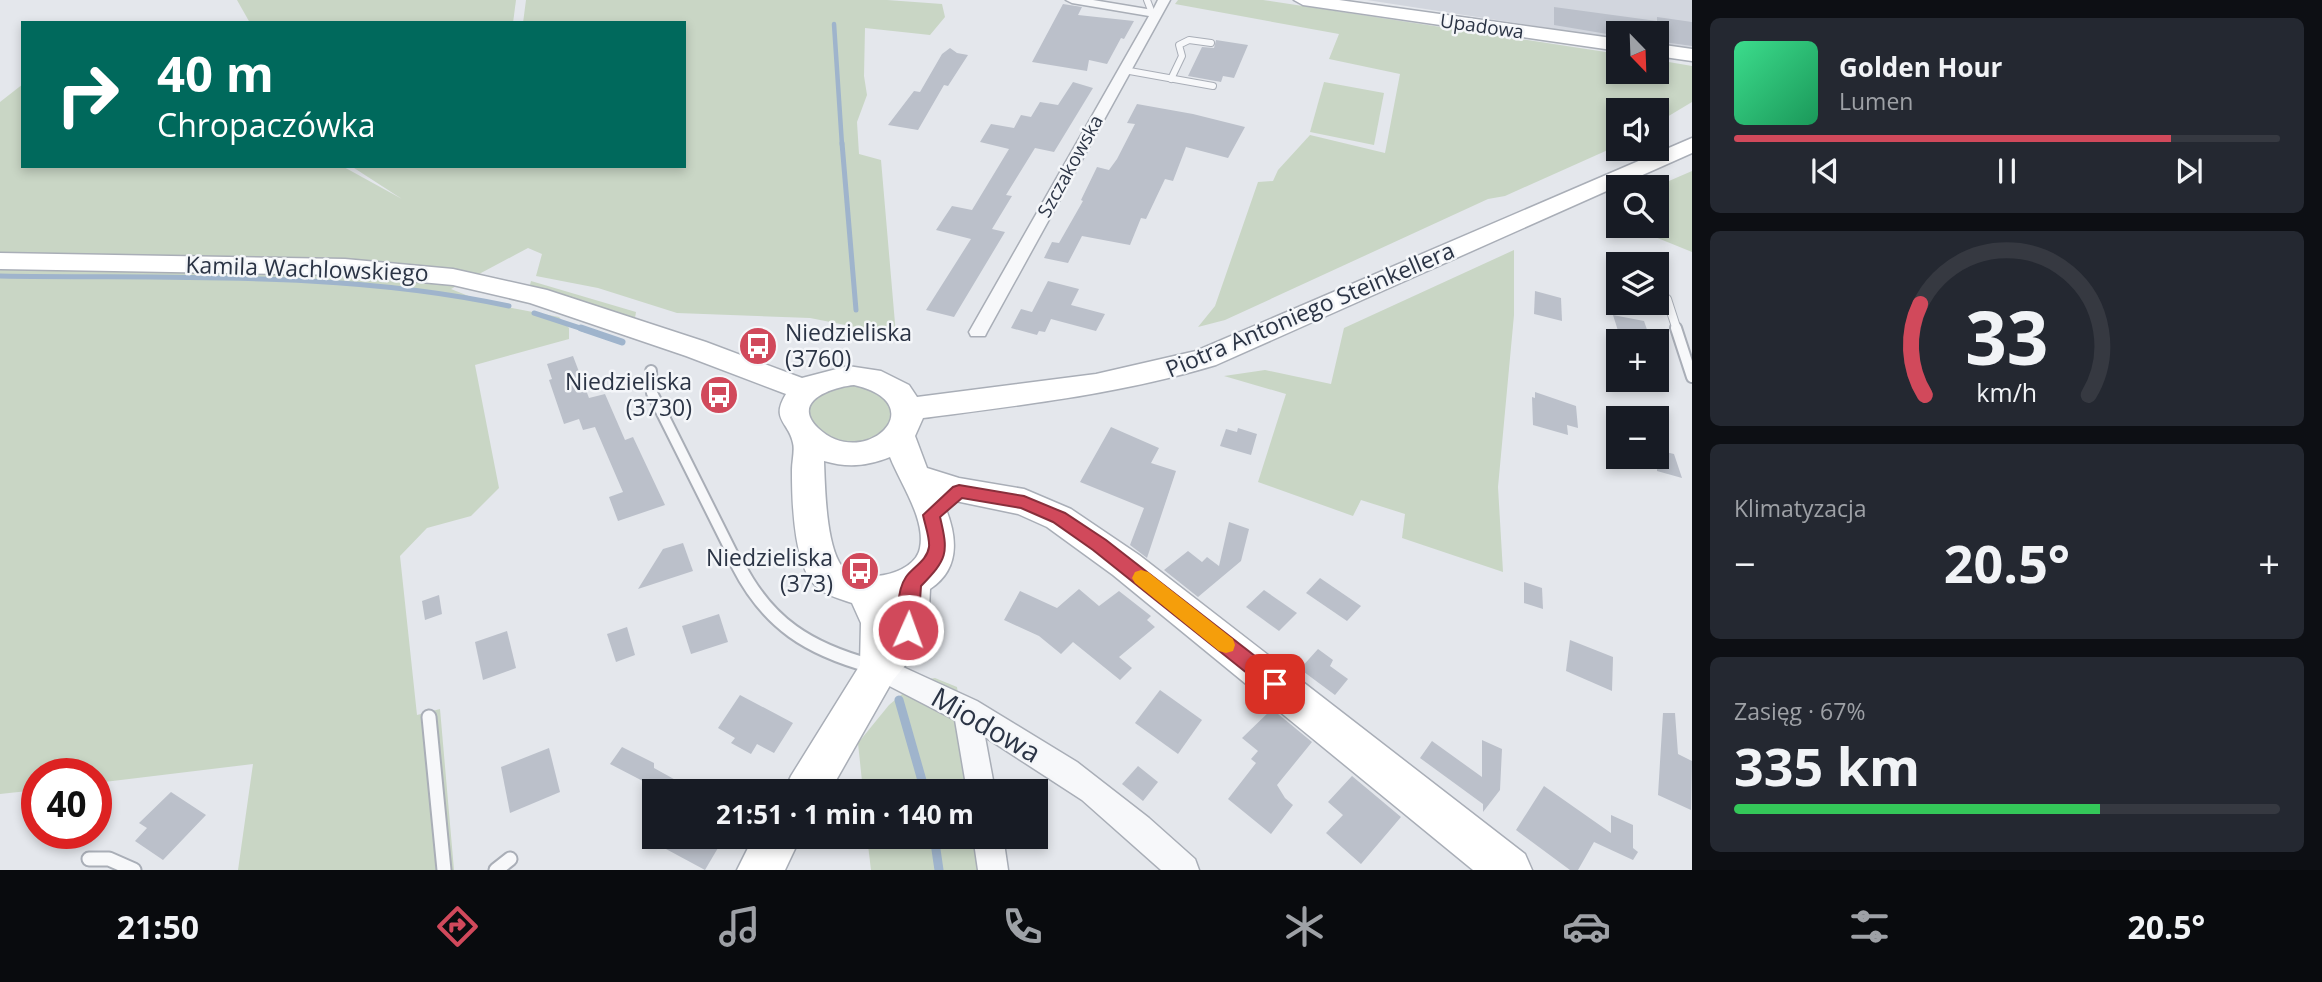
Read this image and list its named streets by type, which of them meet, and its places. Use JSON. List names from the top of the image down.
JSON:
{
  "streets": {
    "street": [
      "Upadowa",
      "Szczakowska",
      "Kamila Wachlowskiego",
      "Piotra Antoniego Steinkellera",
      "Miodowa"
    ]
  },
  "crossings": [
    ["Kamila Wachlowskiego", "Piotra Antoniego Steinkellera"]
  ],
  "places": {
    "bus stop": ["Niedzieliska (3760)", "Niedzieliska (3730)", "Niedzieliska (373)"]
  },
  "north": "bottom right",
  "page": {
    "map_buttons": ["+", "−"],
    "turn": ["40 m", "Chropaczówka"],
    "song": ["Golden Hour", "Lumen"],
    "tile": [
      "Klimatyzacja",
      ["Zasięg · 67%", "335 km"]
    ],
    "heat": ["−", "20.5°", "+"],
    "limit": "40",
    "trip": "21:51 · 1 min · 140 m",
    "tabs": ["21:50", "20.5°"],
    "gauge": ["33", "km/h"]
  }
}
